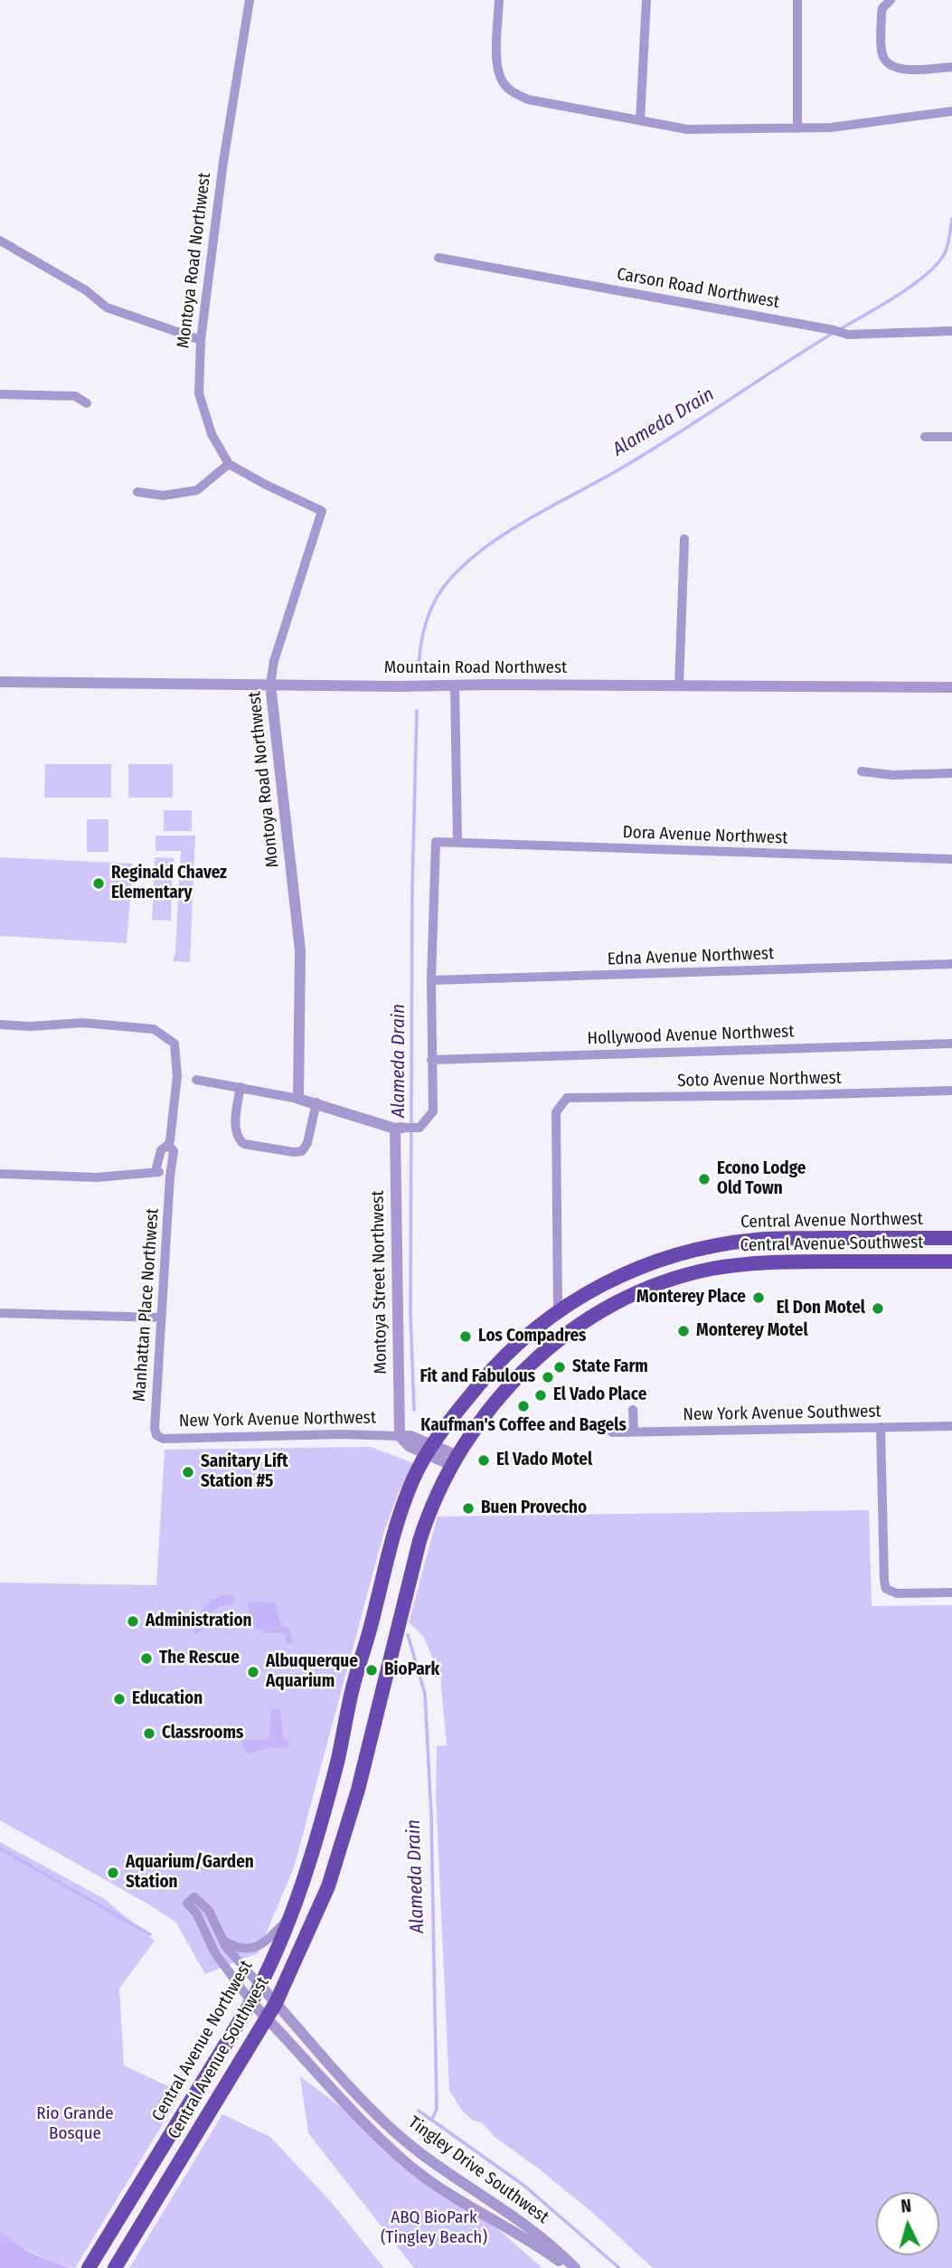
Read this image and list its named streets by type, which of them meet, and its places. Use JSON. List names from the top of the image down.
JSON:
{
  "streets": {
    "main road": ["Central Avenue Northwest", "Central Avenue Southwest"],
    "street": [
      "Montoya Road Northwest",
      "Carson Road Northwest",
      "Mountain Road Northwest",
      "Dora Avenue Northwest",
      "Edna Avenue Northwest",
      "Hollywood Avenue Northwest",
      "Soto Avenue Northwest",
      "Montoya Street Northwest",
      "Manhattan Place Northwest",
      "New York Avenue Southwest",
      "New York Avenue Northwest",
      "Tingley Drive Southwest"
    ]
  },
  "crossings": [
    ["Montoya Road Northwest", "Mountain Road Northwest"],
    ["Soto Avenue Northwest", "Central Avenue Northwest"],
    ["Central Avenue Northwest", "New York Avenue Northwest"],
    ["Central Avenue Northwest", "Tingley Drive Southwest"],
    ["Central Avenue Southwest", "New York Avenue Northwest"],
    ["Central Avenue Southwest", "Tingley Drive Southwest"],
    ["Montoya Street Northwest", "New York Avenue Northwest"],
    ["Manhattan Place Northwest", "New York Avenue Northwest"]
  ],
  "water": ["Alameda Drain"],
  "parks": ["Rio Grande Bosque", "ABQ BioPark (Tingley Beach)"],
  "places": [
    "Reginald Chavez Elementary",
    "Econo Lodge Old Town",
    "Monterey Place",
    "El Don Motel",
    "Monterey Motel",
    "Los Compadres",
    "State Farm",
    "Fit and Fabulous",
    "El Vado Place",
    "Kaufman's Coffee and Bagels",
    "El Vado Motel",
    "Sanitary Lift Station #5",
    "Buen Provecho",
    "Administration",
    "The Rescue",
    "BioPark",
    "Albuquerque Aquarium",
    "Education",
    "Classrooms",
    "Aquarium/Garden Station"
  ],
  "north": "top"
}
